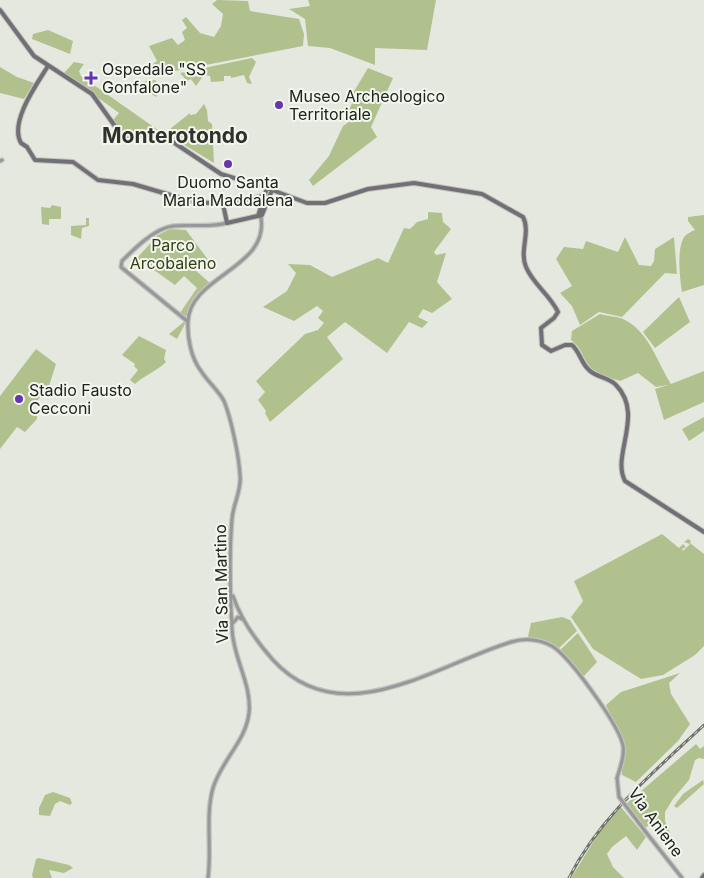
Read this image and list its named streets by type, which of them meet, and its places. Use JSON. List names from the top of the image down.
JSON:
{
  "streets": {
    "street": ["Via San Martino", "Via Aniene"]
  },
  "districts": ["Monterotondo"],
  "parks": ["Parco Arcobaleno"],
  "places": {
    "health": ["Ospedale \"SS Gonfalone\""],
    "other": ["Museo Archeologico Territoriale", "Duomo Santa Maria Maddalena", "Stadio Fausto Cecconi"]
  }
}
